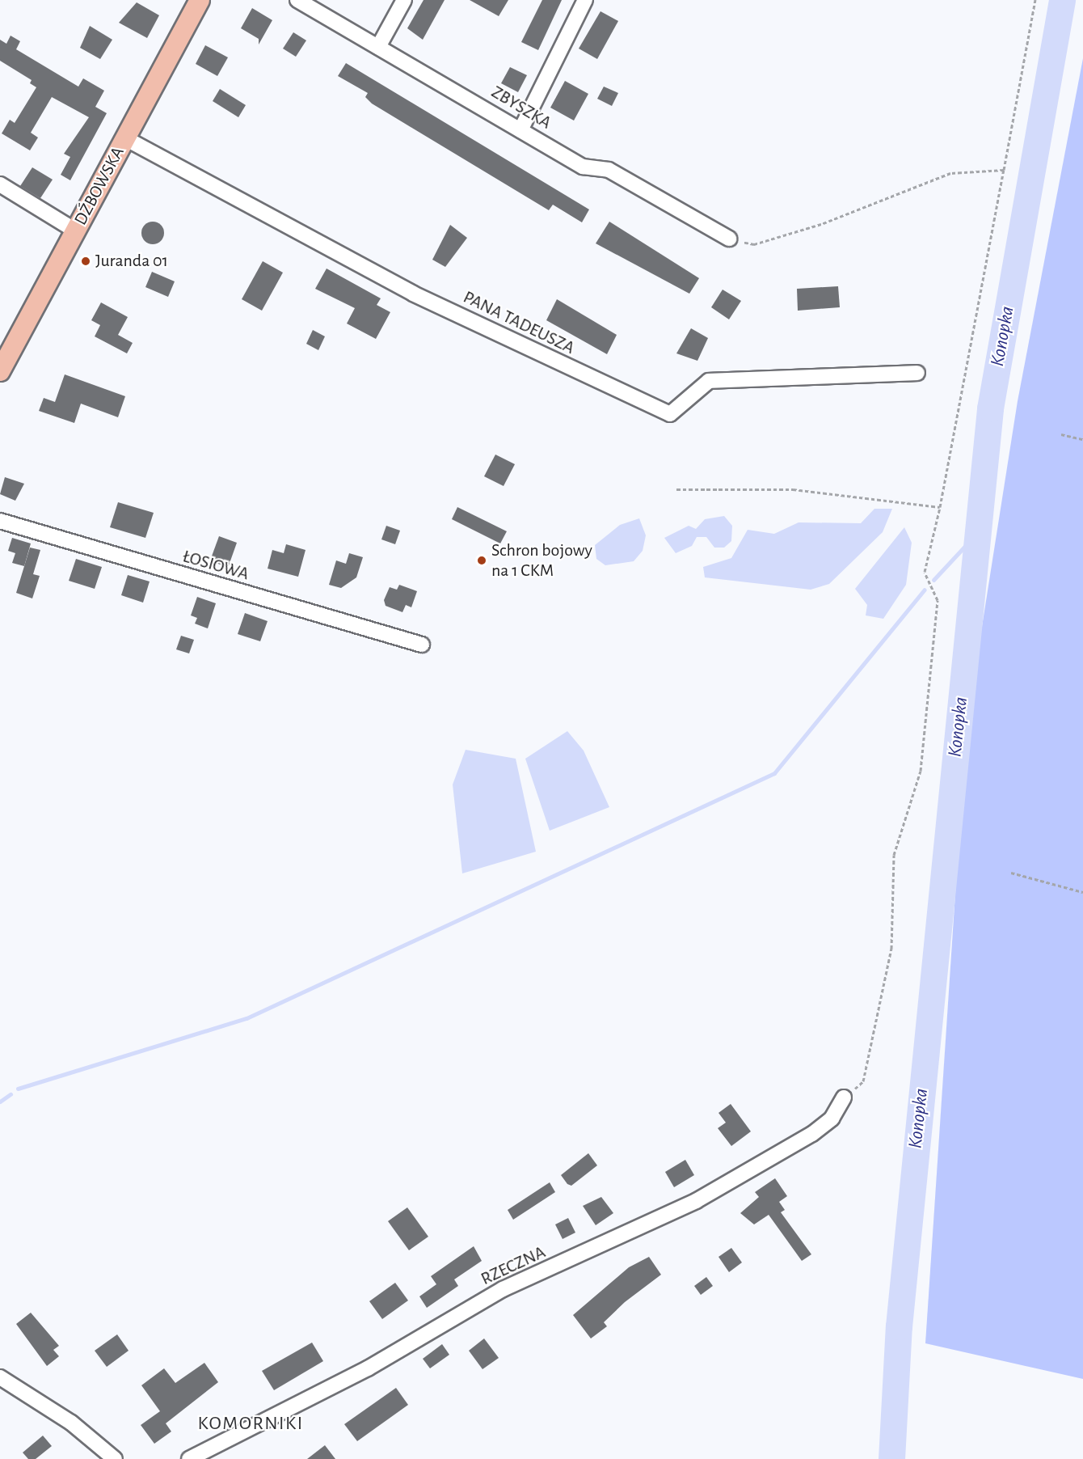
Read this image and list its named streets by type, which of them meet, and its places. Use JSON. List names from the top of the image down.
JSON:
{
  "streets": {
    "main road": ["DŹBOWSKA"],
    "street": [
      "ZBYSZKA",
      "PANA TADEUSZA",
      "ŁOSIOWA",
      "RZECZNA"
    ]
  },
  "crossings": [
    ["DŹBOWSKA", "PANA TADEUSZA"]
  ],
  "districts": ["KOMORNIKI"],
  "water": ["Konopka"],
  "places": ["Juranda 01", "Schron bojowy na 1 CKM"]
}
